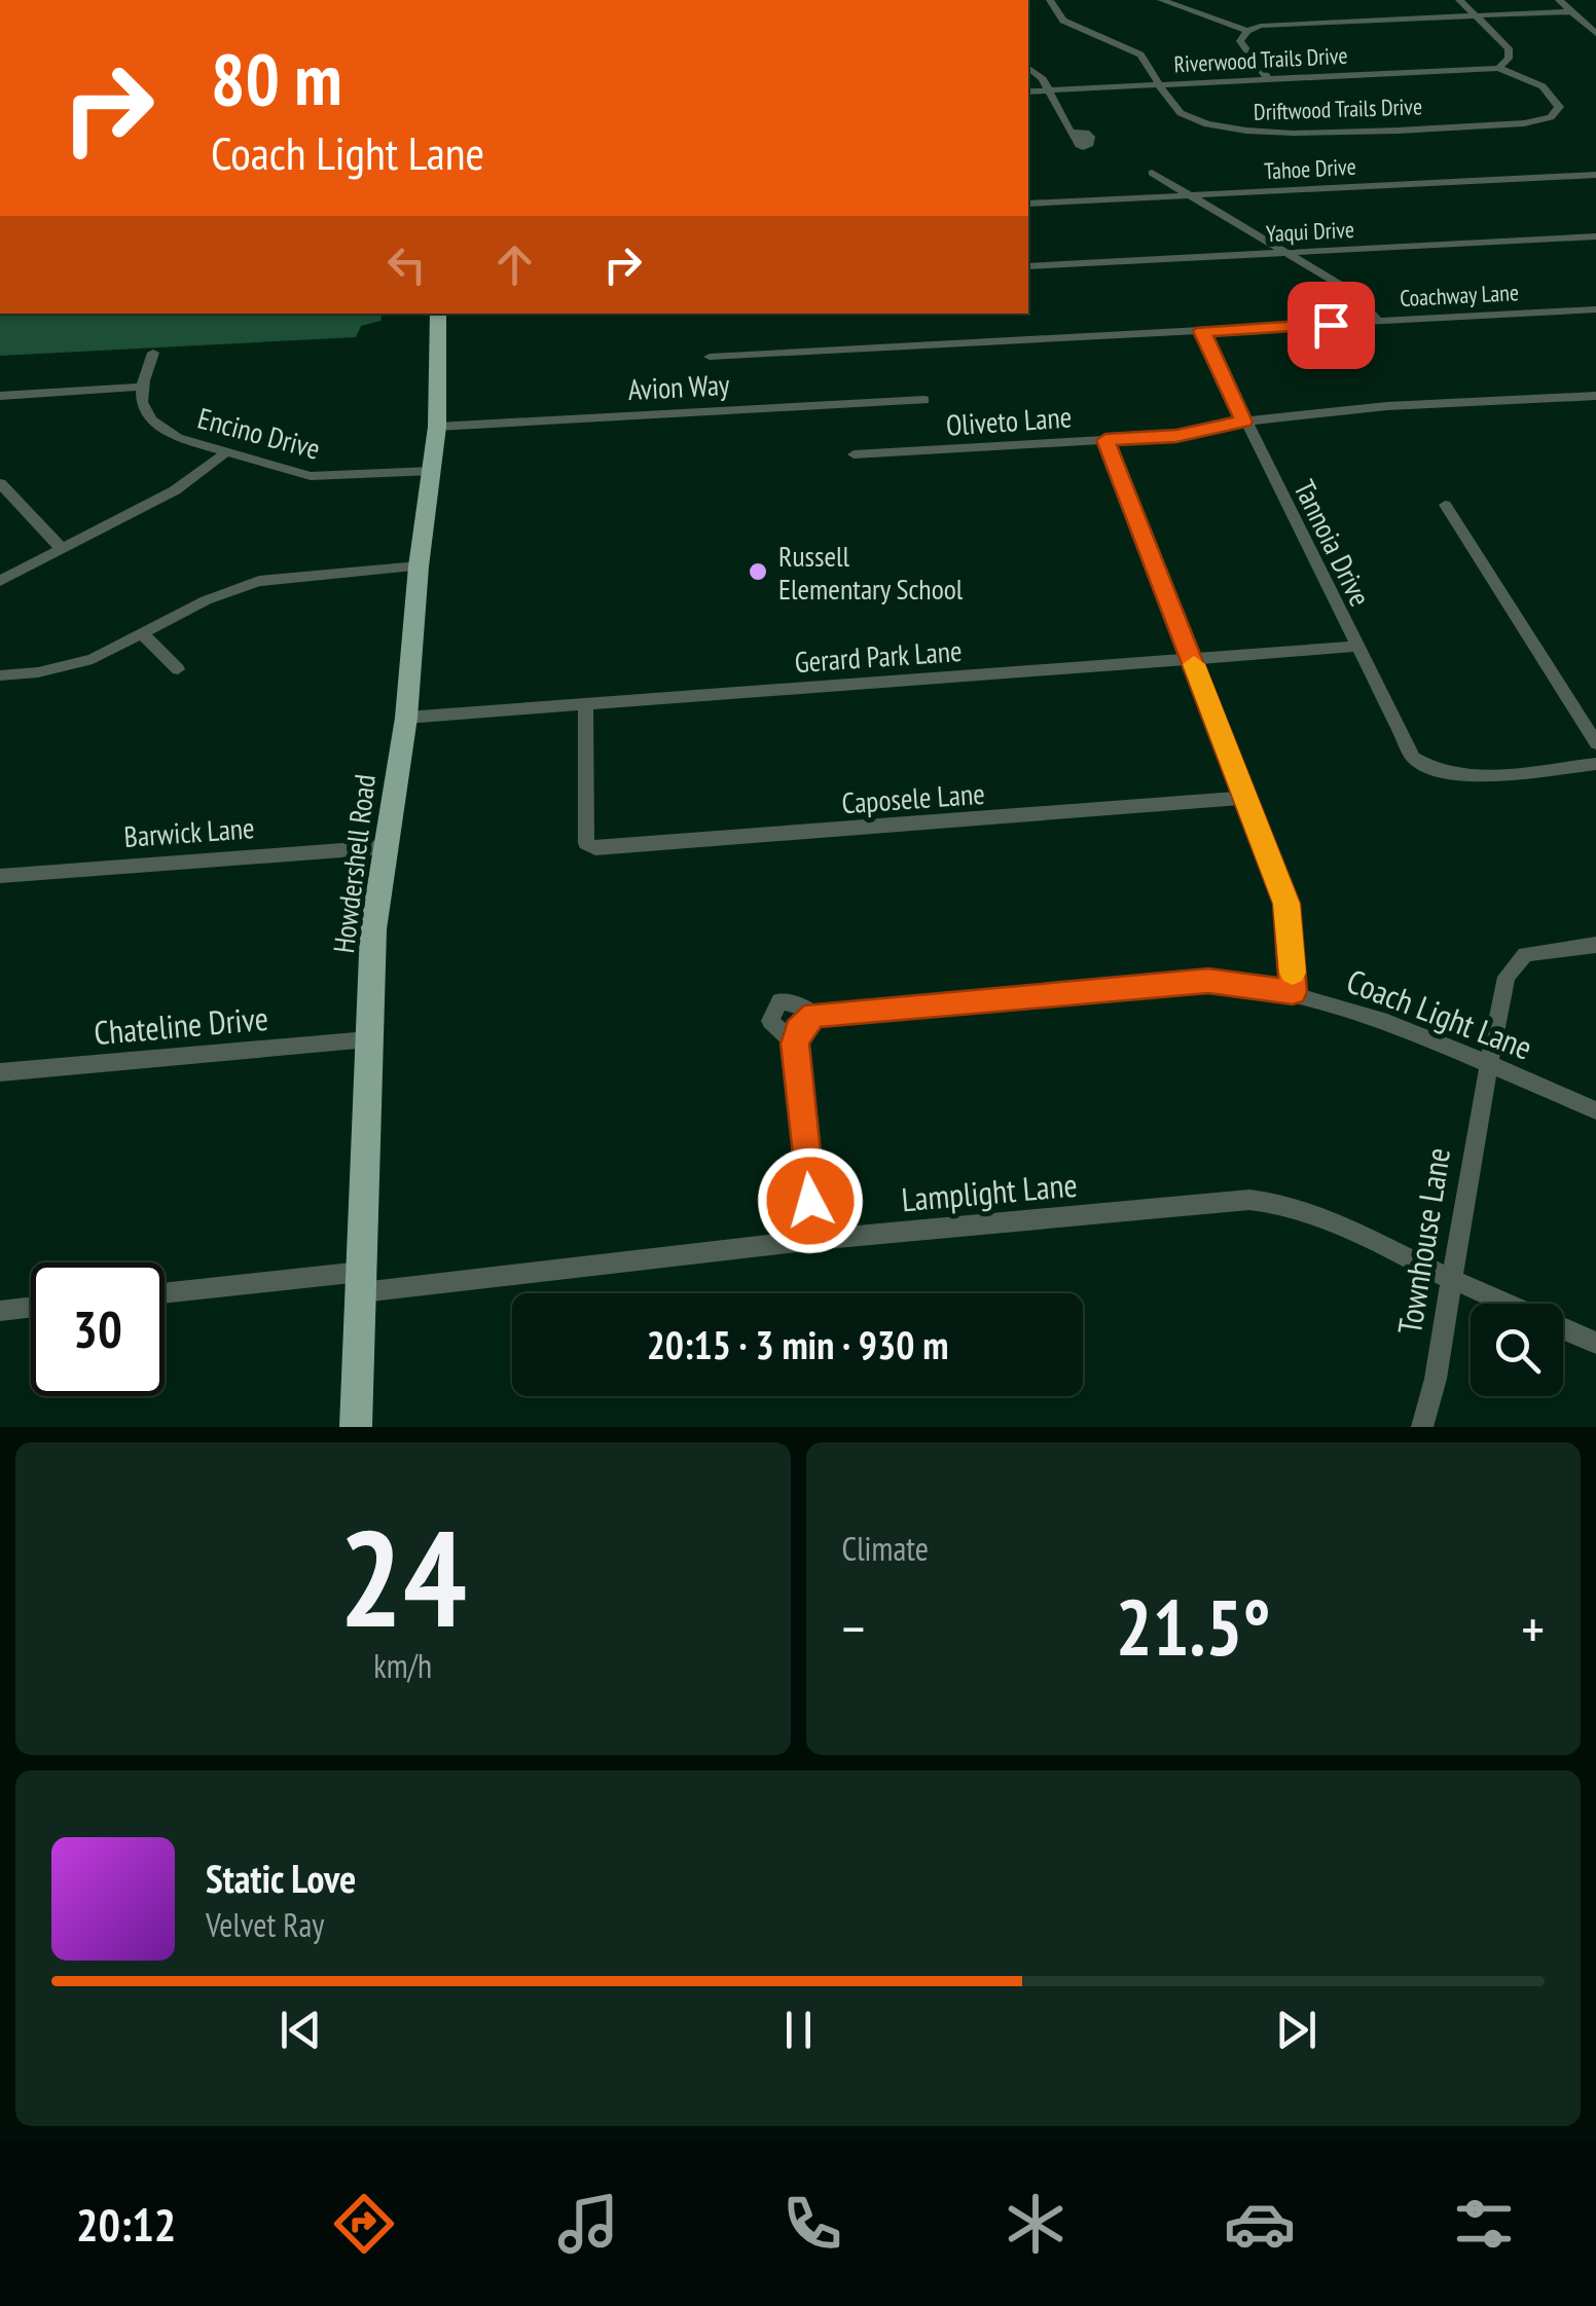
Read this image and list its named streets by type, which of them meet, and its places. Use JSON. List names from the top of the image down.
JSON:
{
  "streets": {
    "main road": ["Howdershell Road"],
    "street": [
      "Riverwood Trails Drive",
      "Driftwood Trails Drive",
      "Tahoe Drive",
      "Yaqui Drive",
      "Coachway Lane",
      "Avion Way",
      "Oliveto Lane",
      "Encino Drive",
      "Tannoia Drive",
      "Gerard Park Lane",
      "Caposele Lane",
      "Barwick Lane",
      "Coach Light Lane",
      "Chateline Drive",
      "Lamplight Lane",
      "Townhouse Lane"
    ]
  },
  "crossings": [
    ["Riverwood Trails Drive", "Driftwood Trails Drive"],
    ["Coachway Lane", "Tannoia Drive"],
    ["Avion Way", "Howdershell Road"],
    ["Oliveto Lane", "Tannoia Drive"],
    ["Encino Drive", "Howdershell Road"],
    ["Tannoia Drive", "Gerard Park Lane"],
    ["Gerard Park Lane", "Caposele Lane"],
    ["Gerard Park Lane", "Howdershell Road"],
    ["Barwick Lane", "Howdershell Road"],
    ["Howdershell Road", "Chateline Drive"],
    ["Howdershell Road", "Lamplight Lane"],
    ["Coach Light Lane", "Townhouse Lane"],
    ["Lamplight Lane", "Townhouse Lane"]
  ],
  "places": ["Russell Elementary School"],
  "page": {
    "turn": ["80 m", "Coach Light Lane"],
    "limit": "30",
    "trip": "20:15 · 3 min · 930 m",
    "tile": [
      ["24", "km/h"],
      "Climate"
    ],
    "heat": ["−", "21.5°", "+"],
    "song": ["Static Love", "Velvet Ray"],
    "tabs": "20:12"
  }
}
